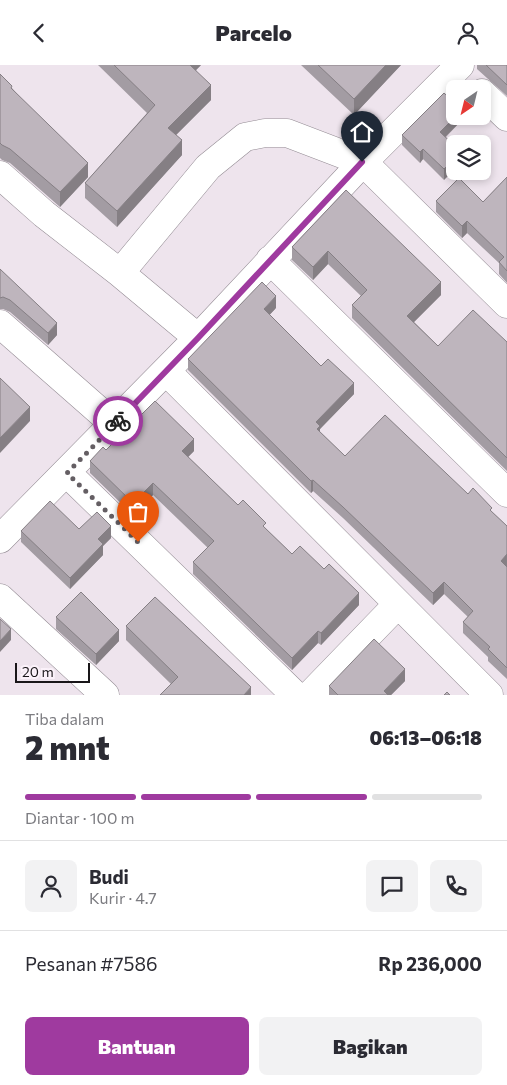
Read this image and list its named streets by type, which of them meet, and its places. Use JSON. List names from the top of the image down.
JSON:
{
  "scale_bar": "20 m",
  "north": "bottom left",
  "page": {
    "header": "Parcelo",
    "scale": "20 m",
    "heading": ["2 mnt", "Tiba dalam", "06:13–06:18"],
    "panel": [
      "Budi",
      "Kurir · 4.7",
      "Pesanan #7586",
      "Rp 236,000"
    ],
    "bar": "Diantar · 100 m",
    "buttons": ["Bantuan", "Bagikan"]
  }
}
